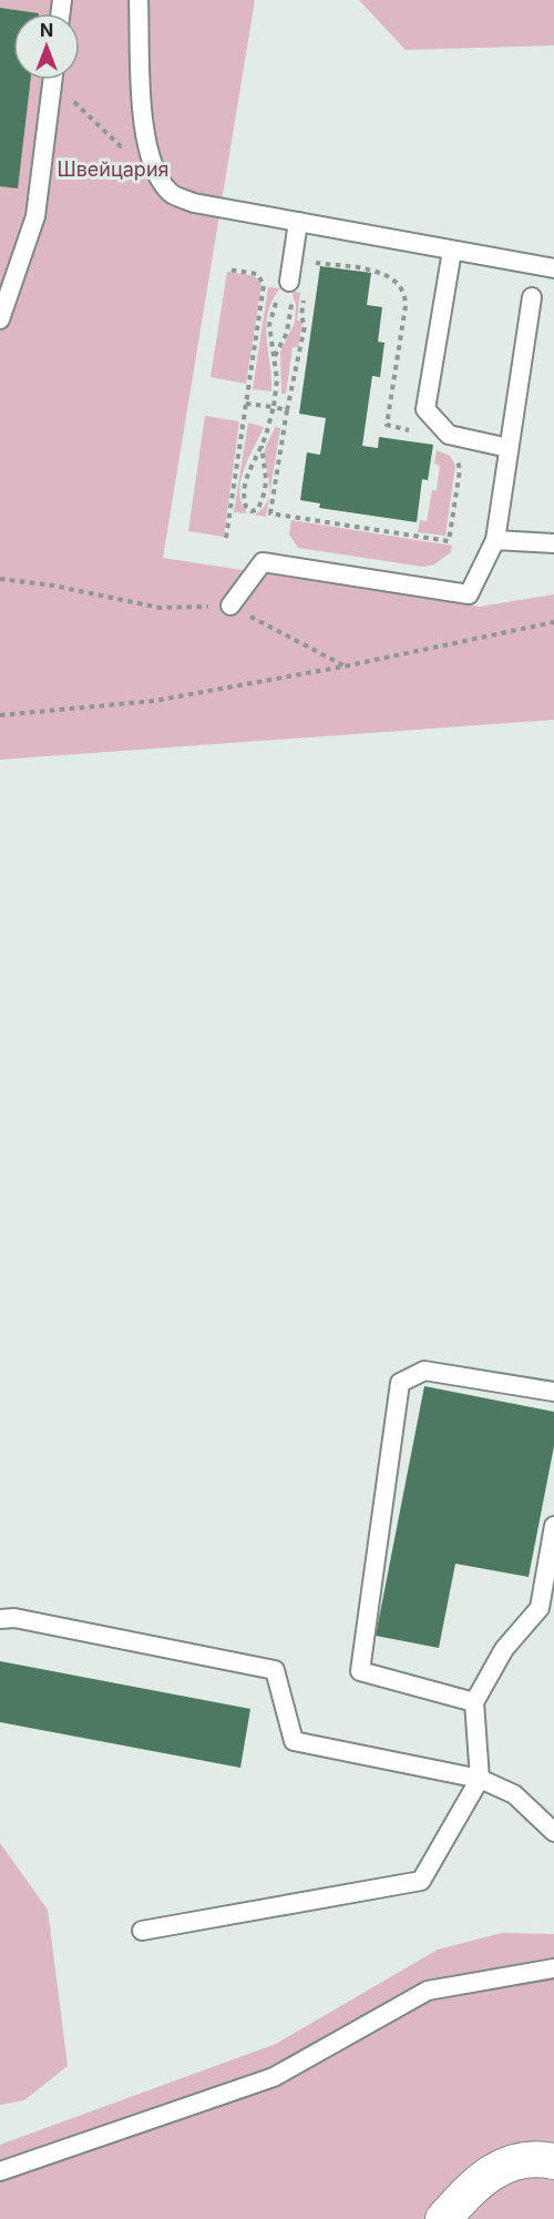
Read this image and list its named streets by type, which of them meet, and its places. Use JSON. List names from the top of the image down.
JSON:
{
  "parks": ["Швейцария"],
  "north": "top"
}
